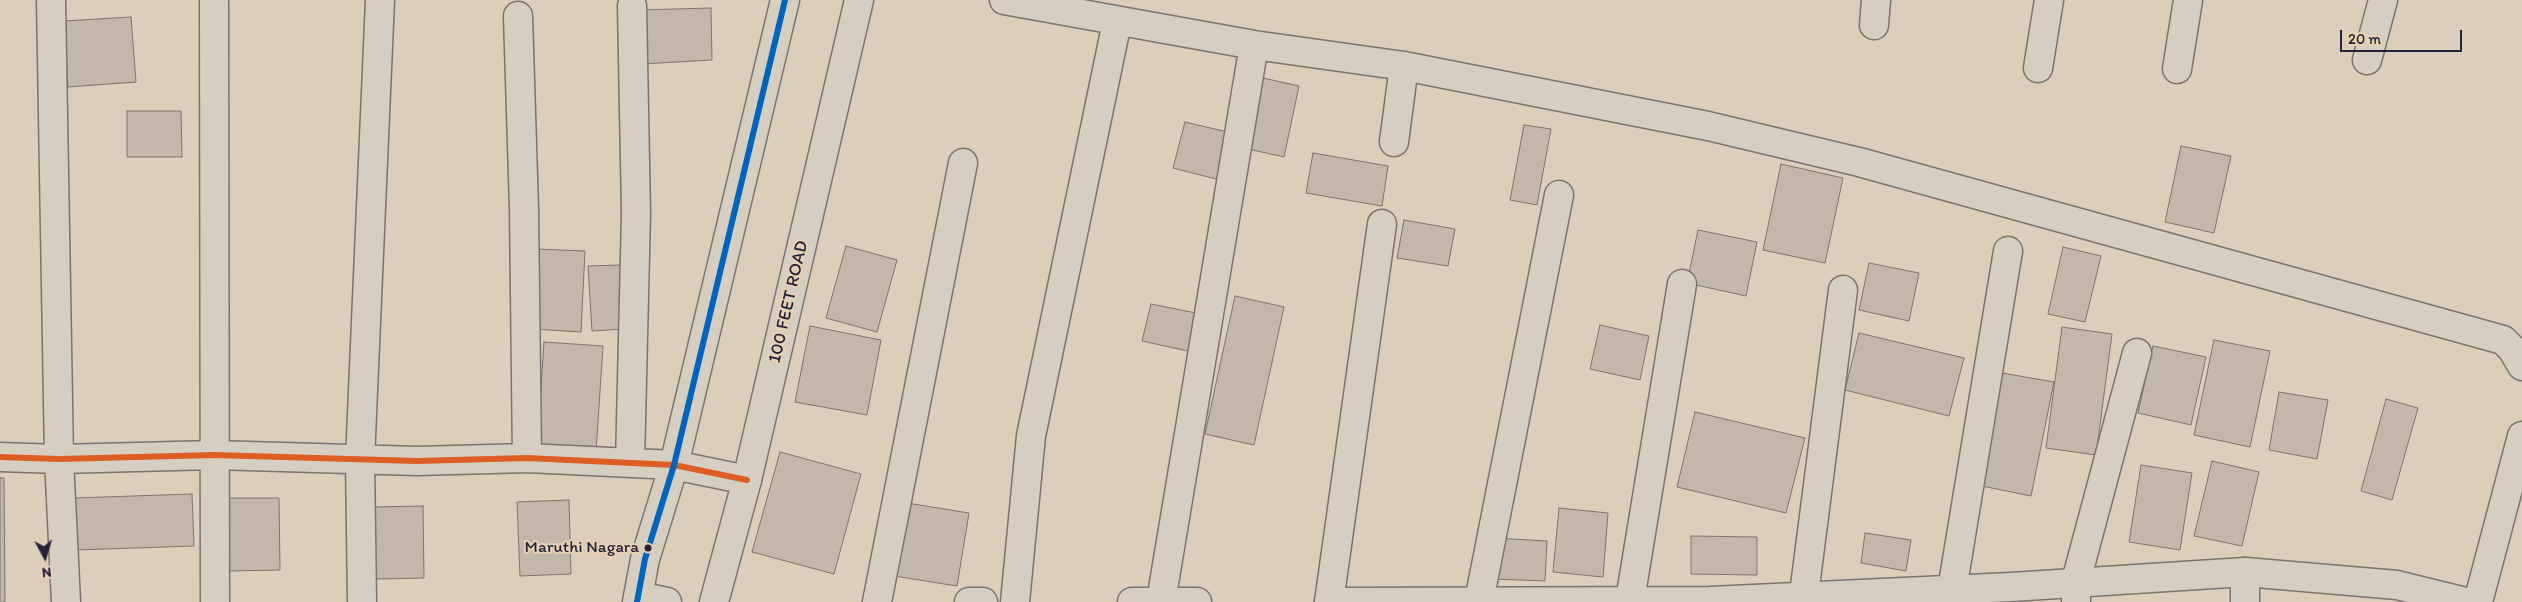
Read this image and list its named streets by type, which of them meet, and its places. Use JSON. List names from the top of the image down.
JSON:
{
  "streets": {
    "street": ["100 FEET ROAD"]
  },
  "places": ["Maruthi Nagara"],
  "scale_bar": "20 m",
  "north": "bottom"
}
